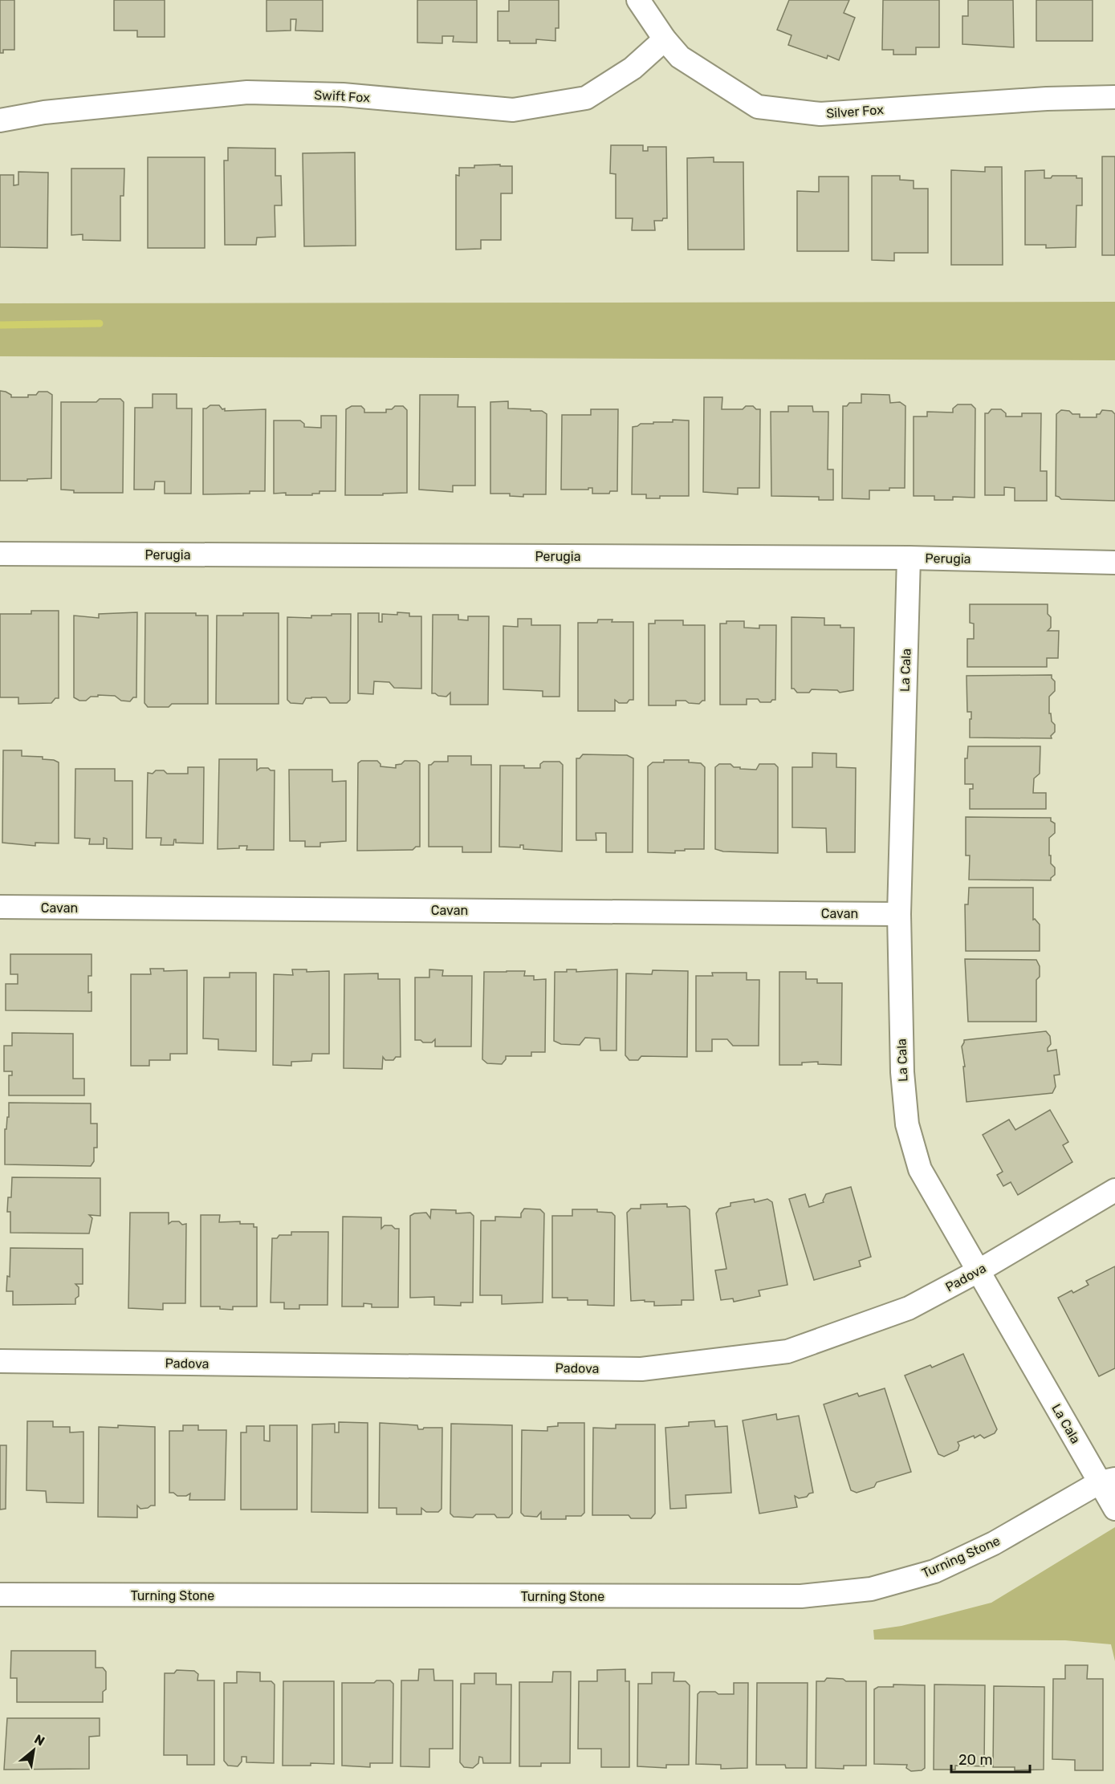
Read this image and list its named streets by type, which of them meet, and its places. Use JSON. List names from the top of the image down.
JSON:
{
  "streets": {
    "street": [
      "Swift Fox",
      "Silver Fox",
      "Perugia",
      "La Cala",
      "Cavan",
      "Padova",
      "Turning Stone"
    ]
  },
  "crossings": [
    ["Swift Fox", "Silver Fox"],
    ["Perugia", "La Cala"],
    ["La Cala", "Cavan"],
    ["La Cala", "Padova"],
    ["La Cala", "Turning Stone"]
  ],
  "scale_bar": "20 m",
  "north": "top right"
}
